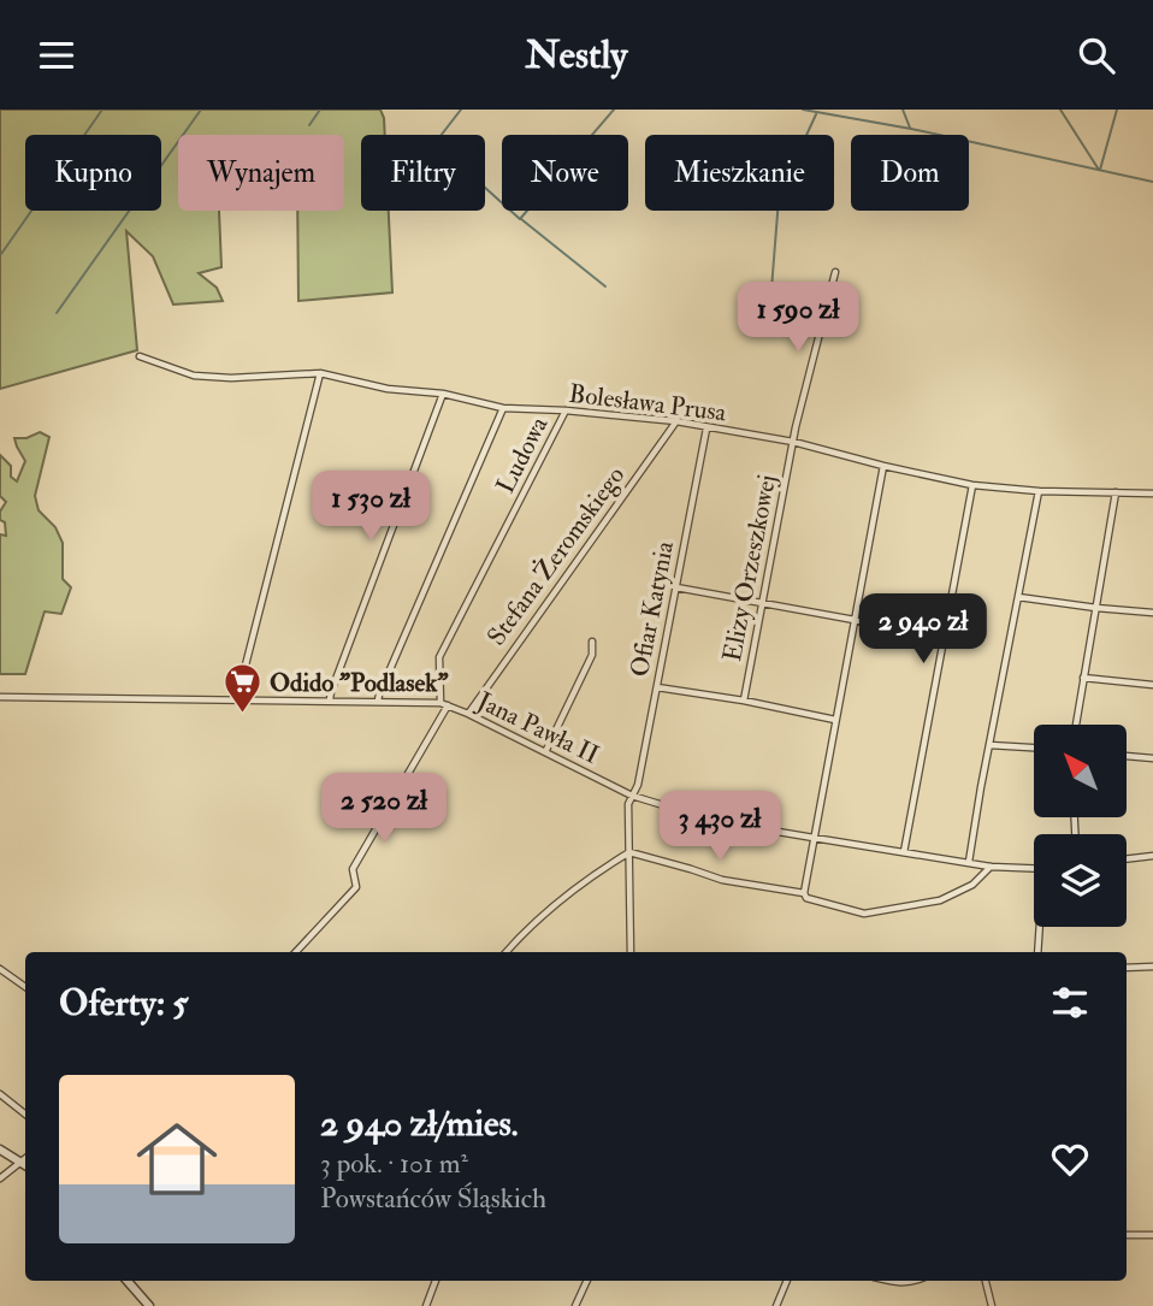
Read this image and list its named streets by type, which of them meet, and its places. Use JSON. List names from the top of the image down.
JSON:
{
  "streets": {
    "street": [
      "Bolesława Prusa",
      "Ludowa",
      "Stefana Żeromskiego",
      "Elizy Orzeszkowej",
      "Ofiar Katynia",
      "Jana Pawła II"
    ]
  },
  "crossings": [
    ["Bolesława Prusa", "Ludowa"],
    ["Bolesława Prusa", "Stefana Żeromskiego"],
    ["Bolesława Prusa", "Elizy Orzeszkowej"],
    ["Bolesława Prusa", "Ofiar Katynia"],
    ["Ludowa", "Jana Pawła II"],
    ["Stefana Żeromskiego", "Jana Pawła II"],
    ["Ofiar Katynia", "Jana Pawła II"]
  ],
  "places": {
    "supermarket": ["Odido \"Podlasek\""]
  },
  "north": "top left",
  "page": {
    "header": "Nestly",
    "chip": [
      "Kupno",
      "Wynajem",
      "Filtry",
      "Nowe",
      "Mieszkanie",
      "Dom"
    ],
    "price": [
      "1 590 zł",
      "1 530 zł",
      "2 940 zł",
      "2 520 zł",
      "3 430 zł"
    ],
    "heading": "Oferty: 5",
    "list": [
      {
        "name": "2 940 zł/mies.",
        "note": "3 pok. · 101 m² · Powstańców Śląskich"
      }
    ]
  }
}
